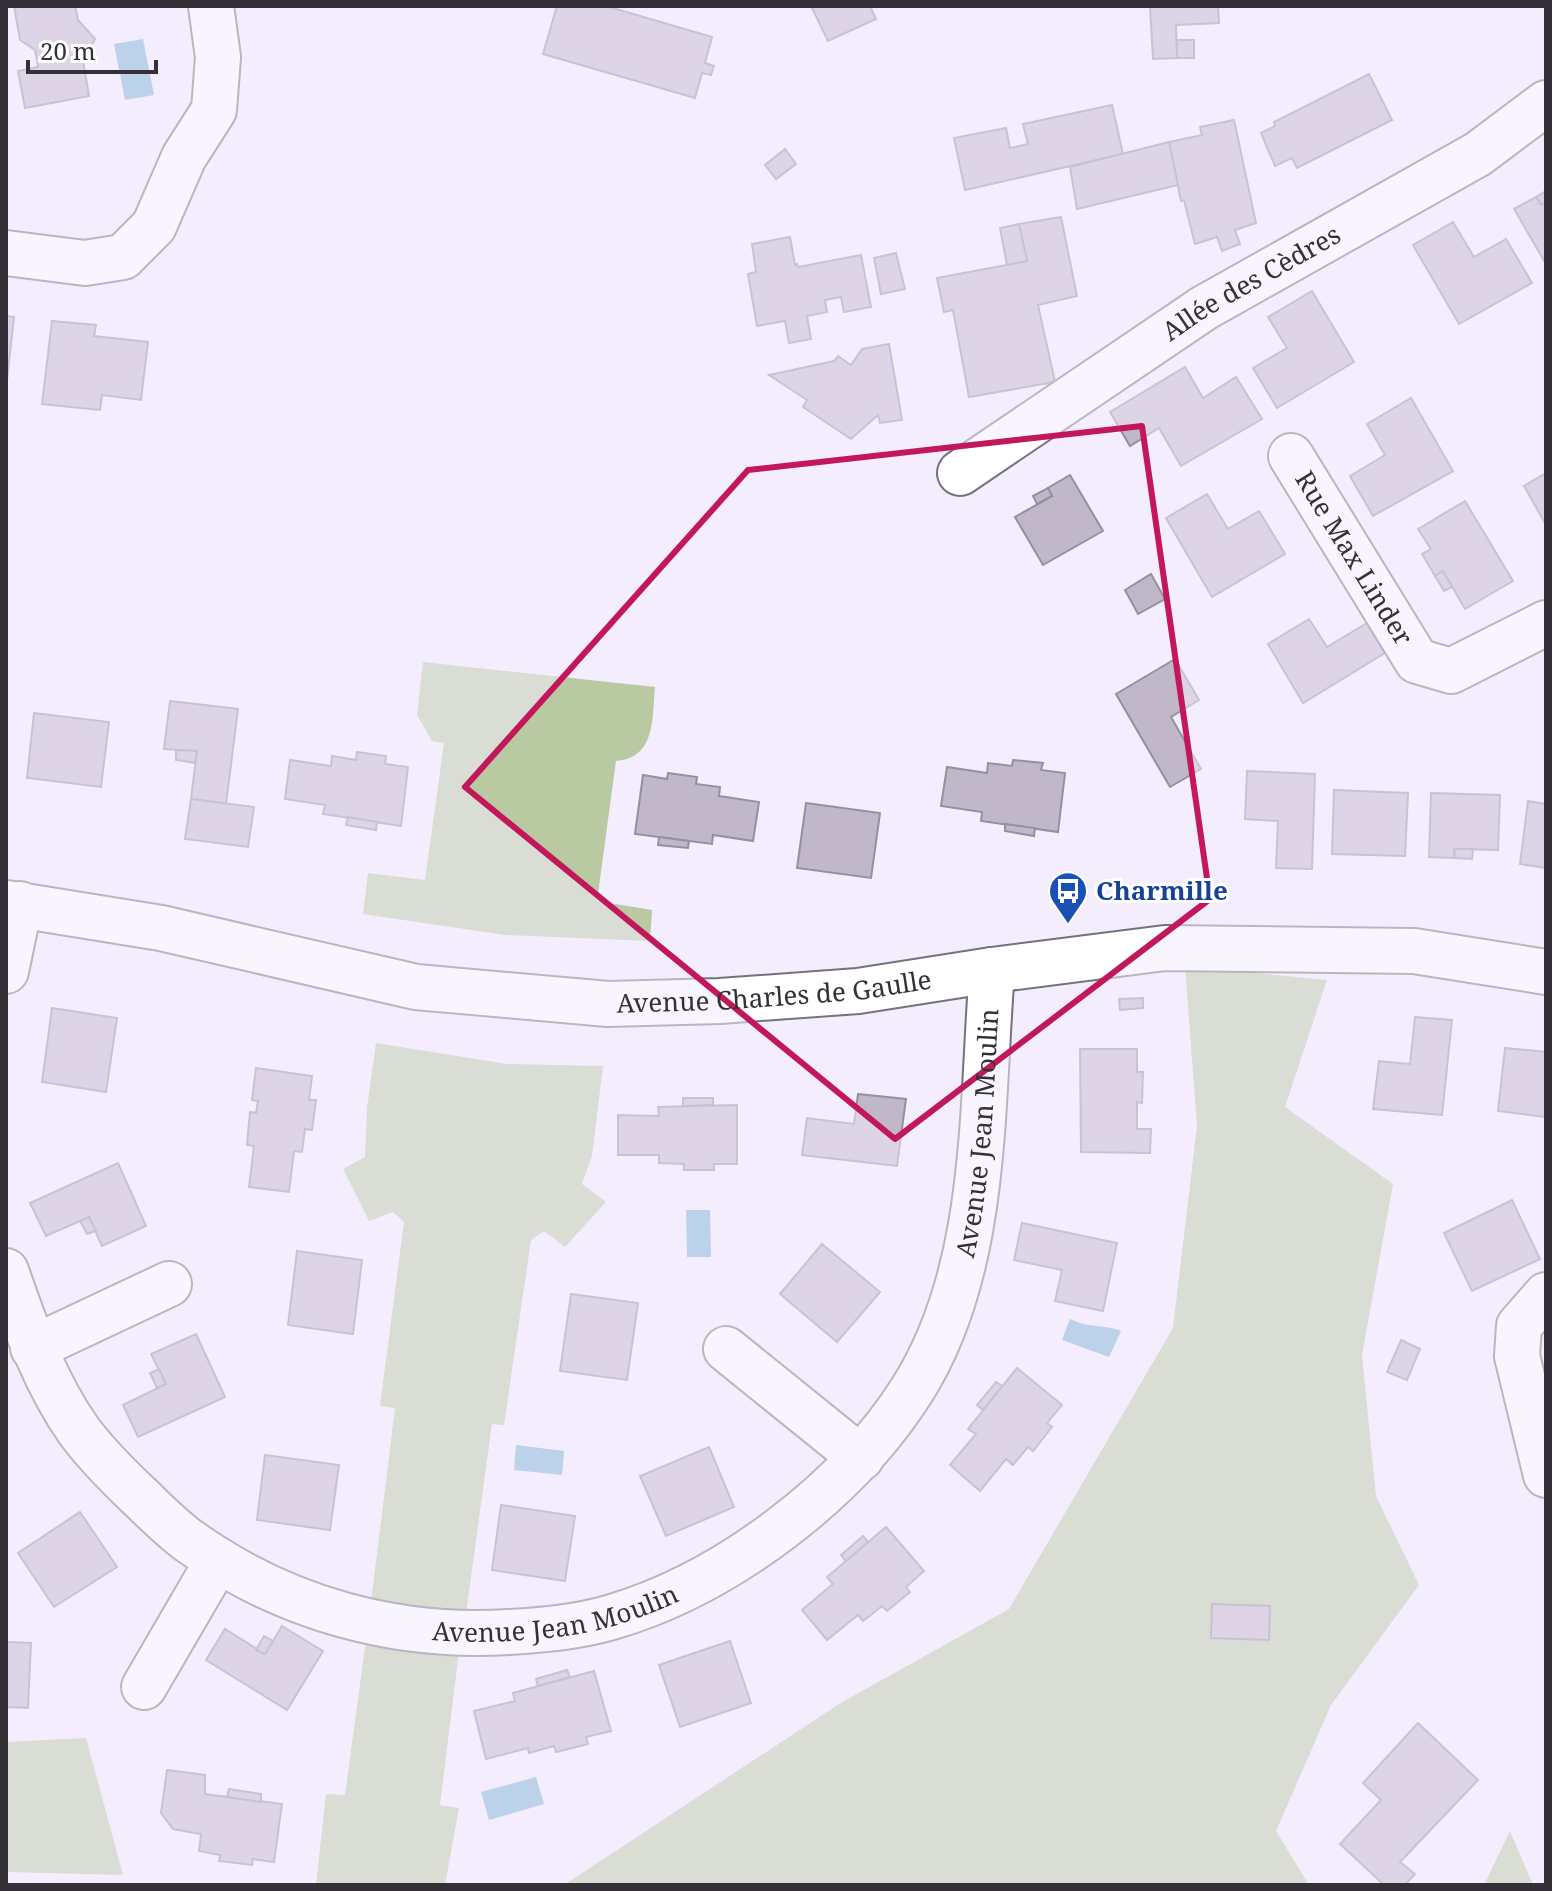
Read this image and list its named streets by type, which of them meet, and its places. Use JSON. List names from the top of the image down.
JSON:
{
  "streets": {
    "street": [
      "Allée des Cèdres",
      "Rue Max Linder",
      "Avenue Charles de Gaulle",
      "Avenue Jean Moulin"
    ]
  },
  "crossings": [
    ["Avenue Charles de Gaulle", "Avenue Jean Moulin"]
  ],
  "places": {
    "bus stop": ["Charmille"]
  },
  "scale_bar": "20 m"
}
